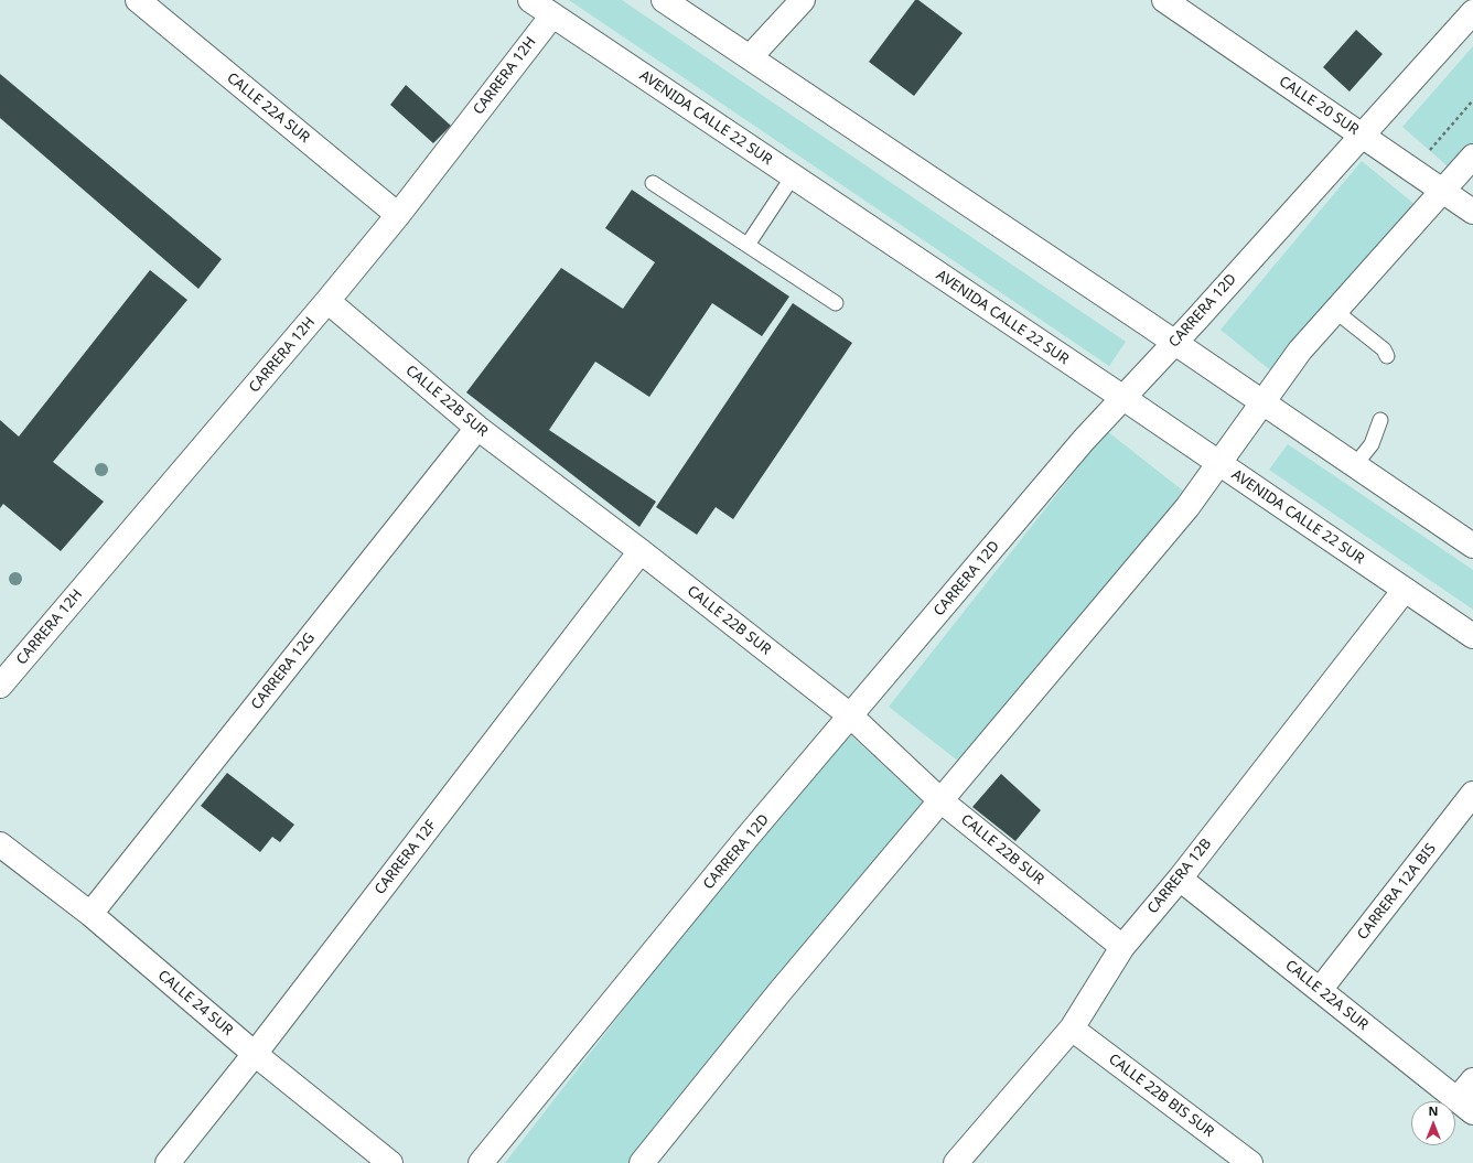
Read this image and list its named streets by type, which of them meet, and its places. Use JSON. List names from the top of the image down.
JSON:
{
  "streets": {
    "street": [
      "CARRERA 12H",
      "CALLE 20 SUR",
      "CALLE 22A SUR",
      "AVENIDA CALLE 22 SUR",
      "CARRERA 12D",
      "CALLE 22B SUR",
      "CARRERA 12G",
      "CARRERA 12F",
      "CARRERA 12B",
      "CARRERA 12A BIS",
      "CALLE 24 SUR",
      "CALLE 22B BIS SUR"
    ]
  },
  "crossings": [
    ["CARRERA 12H", "CALLE 22A SUR"],
    ["CARRERA 12H", "AVENIDA CALLE 22 SUR"],
    ["CARRERA 12H", "CALLE 22B SUR"],
    ["CALLE 20 SUR", "CARRERA 12D"],
    ["CALLE 22A SUR", "CARRERA 12B"],
    ["CALLE 22A SUR", "CARRERA 12A BIS"],
    ["AVENIDA CALLE 22 SUR", "CARRERA 12D"],
    ["AVENIDA CALLE 22 SUR", "CARRERA 12B"],
    ["CARRERA 12D", "CALLE 22B SUR"],
    ["CALLE 22B SUR", "CARRERA 12G"],
    ["CALLE 22B SUR", "CARRERA 12F"],
    ["CALLE 22B SUR", "CARRERA 12B"],
    ["CARRERA 12G", "CALLE 24 SUR"],
    ["CARRERA 12F", "CALLE 24 SUR"],
    ["CARRERA 12B", "CALLE 22B BIS SUR"]
  ],
  "north": "top"
}
